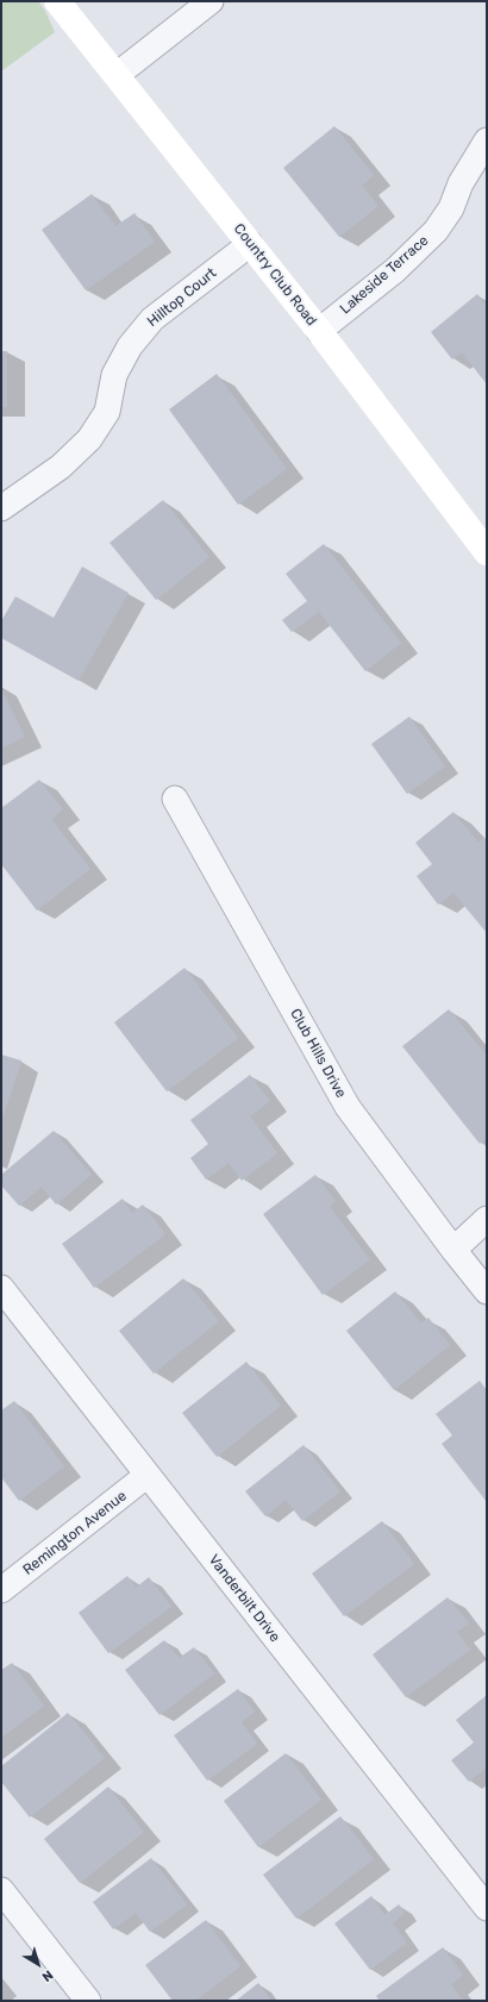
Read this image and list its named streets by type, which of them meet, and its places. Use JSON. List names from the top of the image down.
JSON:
{
  "streets": {
    "street": [
      "Country Club Road",
      "Lakeside Terrace",
      "Hilltop Court",
      "Club Hills Drive",
      "Remington Avenue",
      "Vanderbilt Drive"
    ]
  },
  "crossings": [
    ["Country Club Road", "Lakeside Terrace"],
    ["Country Club Road", "Hilltop Court"],
    ["Remington Avenue", "Vanderbilt Drive"]
  ],
  "north": "bottom right"
}
